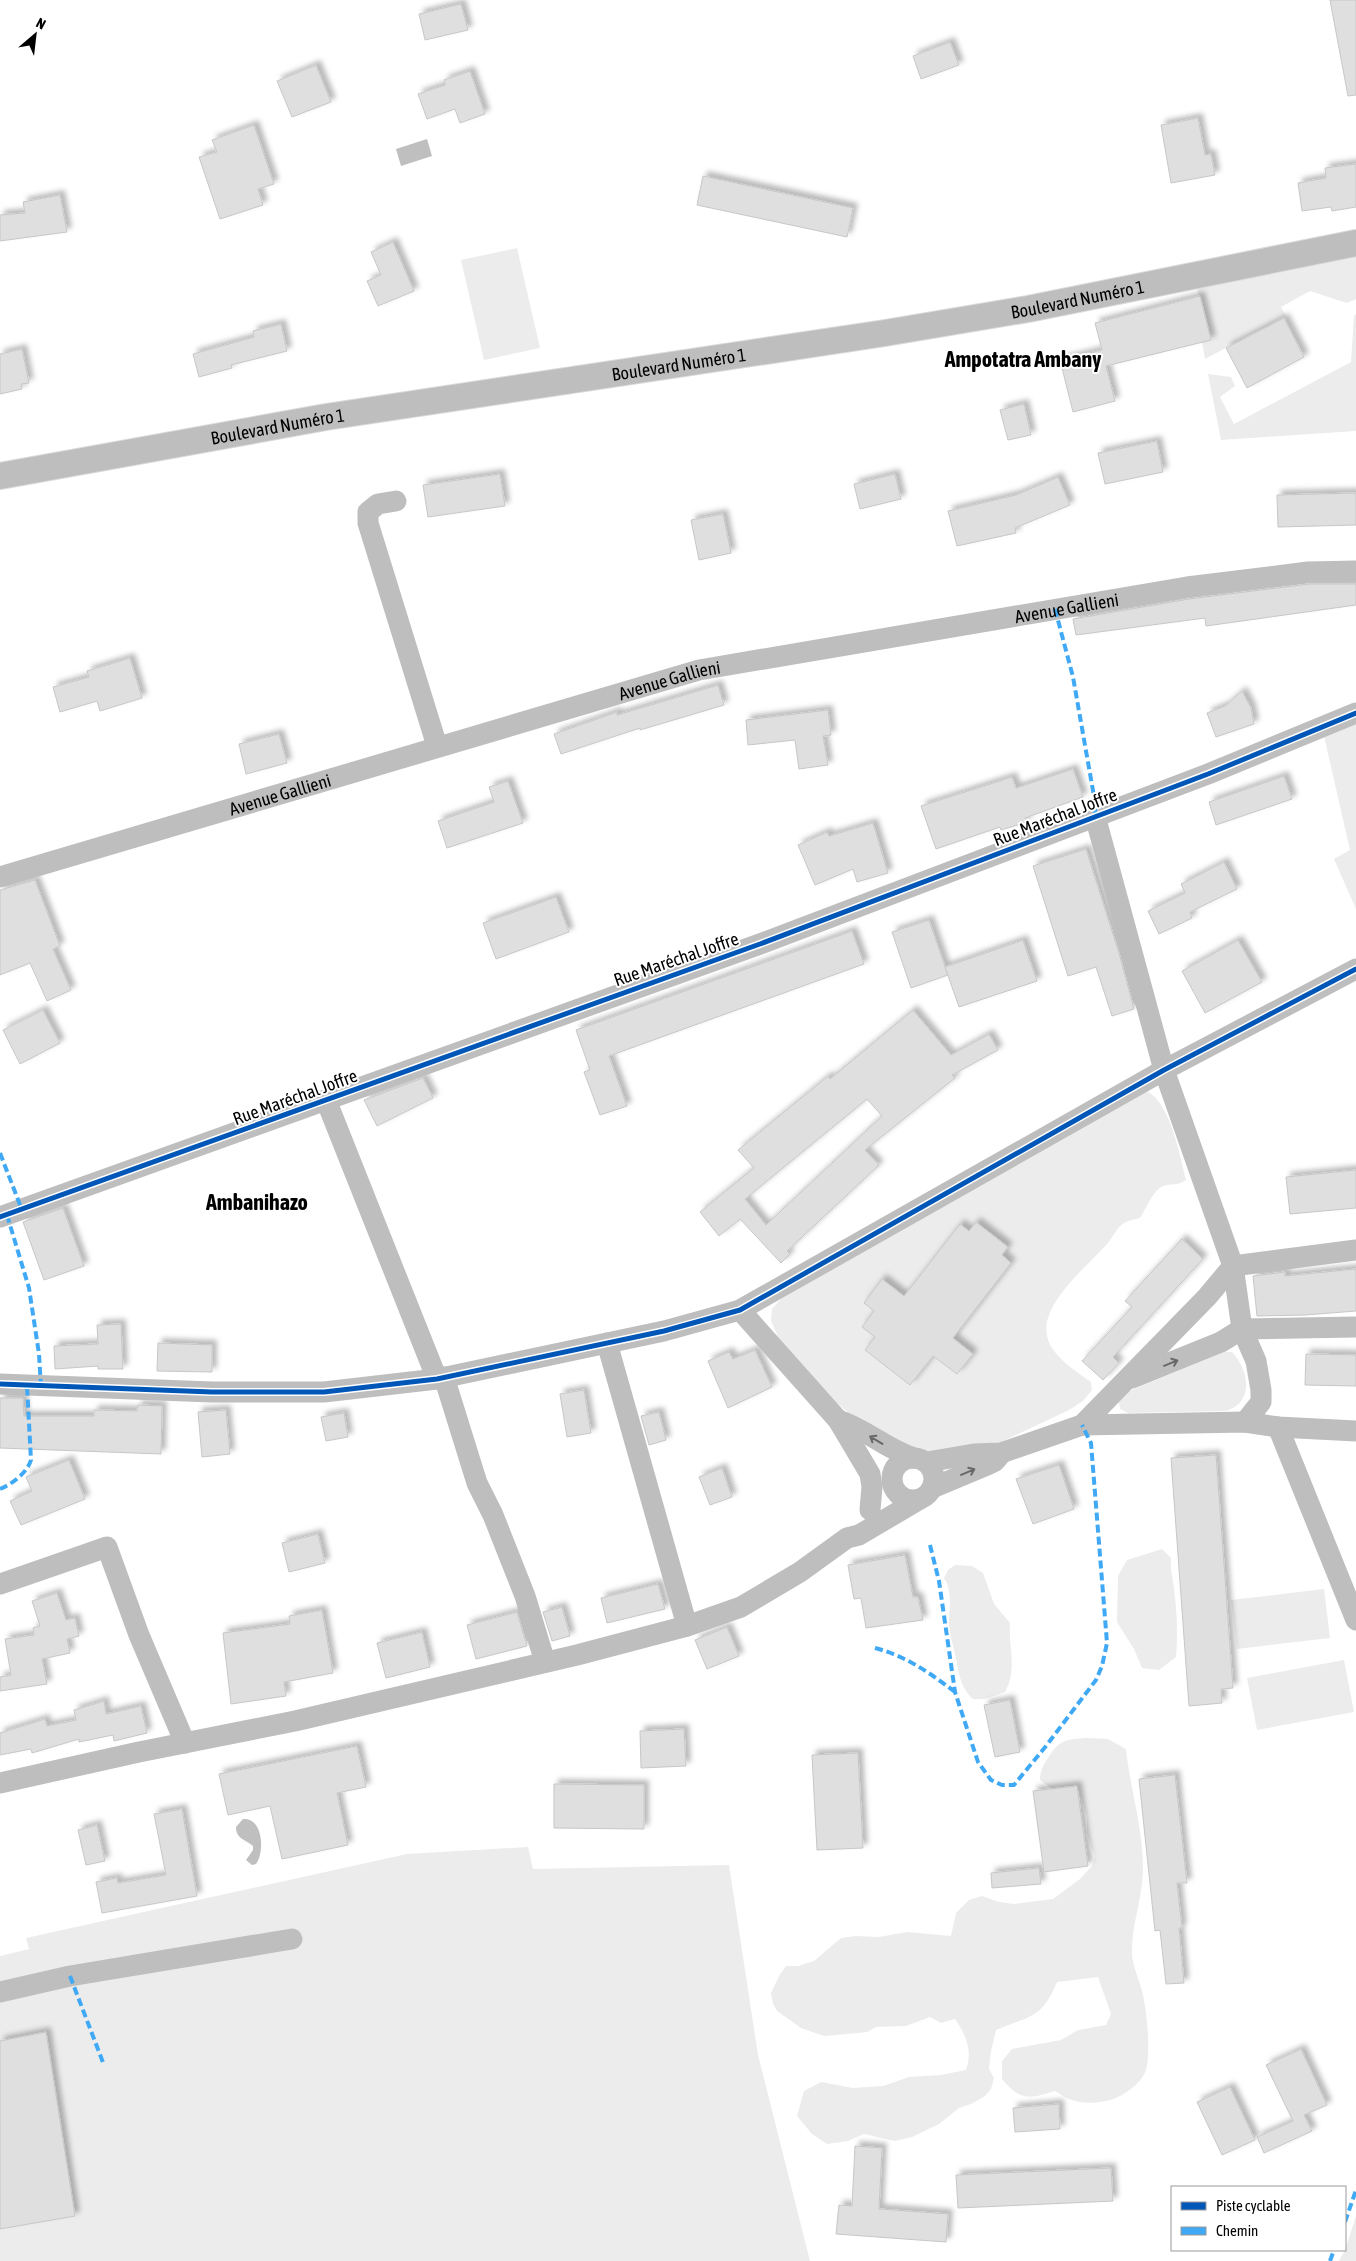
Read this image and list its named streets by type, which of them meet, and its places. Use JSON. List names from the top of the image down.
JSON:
{
  "streets": {
    "main road": ["Boulevard Numéro 1"],
    "street": ["Avenue Gallieni", "Rue Maréchal Joffre"]
  },
  "districts": ["Ampotatra Ambany", "Ambanihazo"],
  "legend": ["Piste cyclable", "Chemin"],
  "north": "top right"
}
